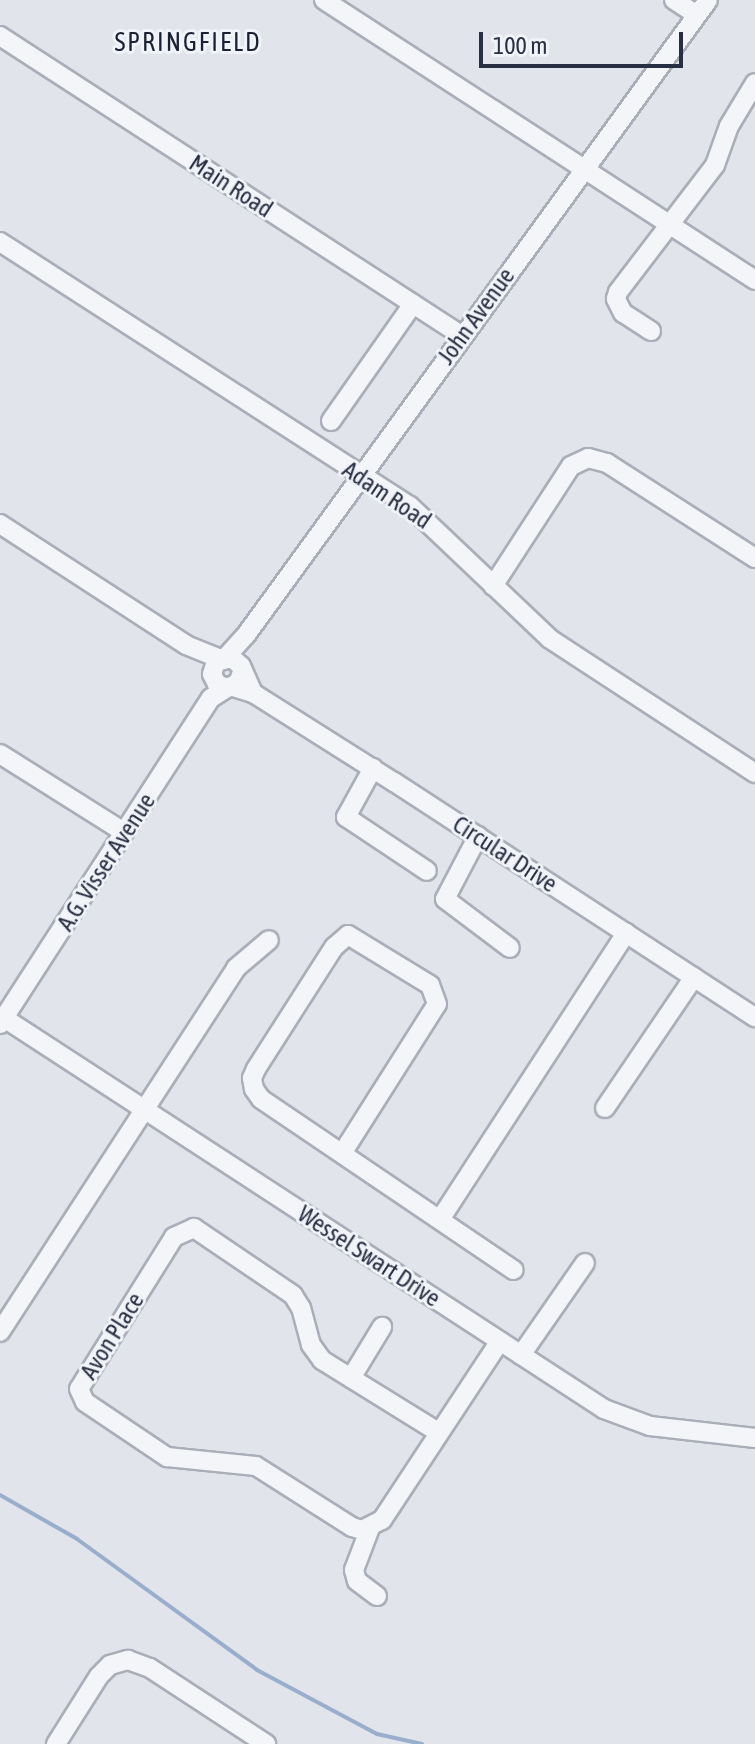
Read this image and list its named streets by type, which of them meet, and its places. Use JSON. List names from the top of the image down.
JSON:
{
  "streets": {
    "street": [
      "Main Road",
      "John Avenue",
      "Adam Road",
      "Circular Drive",
      "A.G. Visser Avenue",
      "Wessel Swart Drive",
      "Avon Place"
    ]
  },
  "crossings": [
    ["Main Road", "John Avenue"],
    ["John Avenue", "Adam Road"],
    ["John Avenue", "Circular Drive"],
    ["John Avenue", "A.G. Visser Avenue"],
    ["Circular Drive", "A.G. Visser Avenue"],
    ["A.G. Visser Avenue", "Wessel Swart Drive"]
  ],
  "districts": ["SPRINGFIELD"],
  "scale_bar": "100 m"
}
